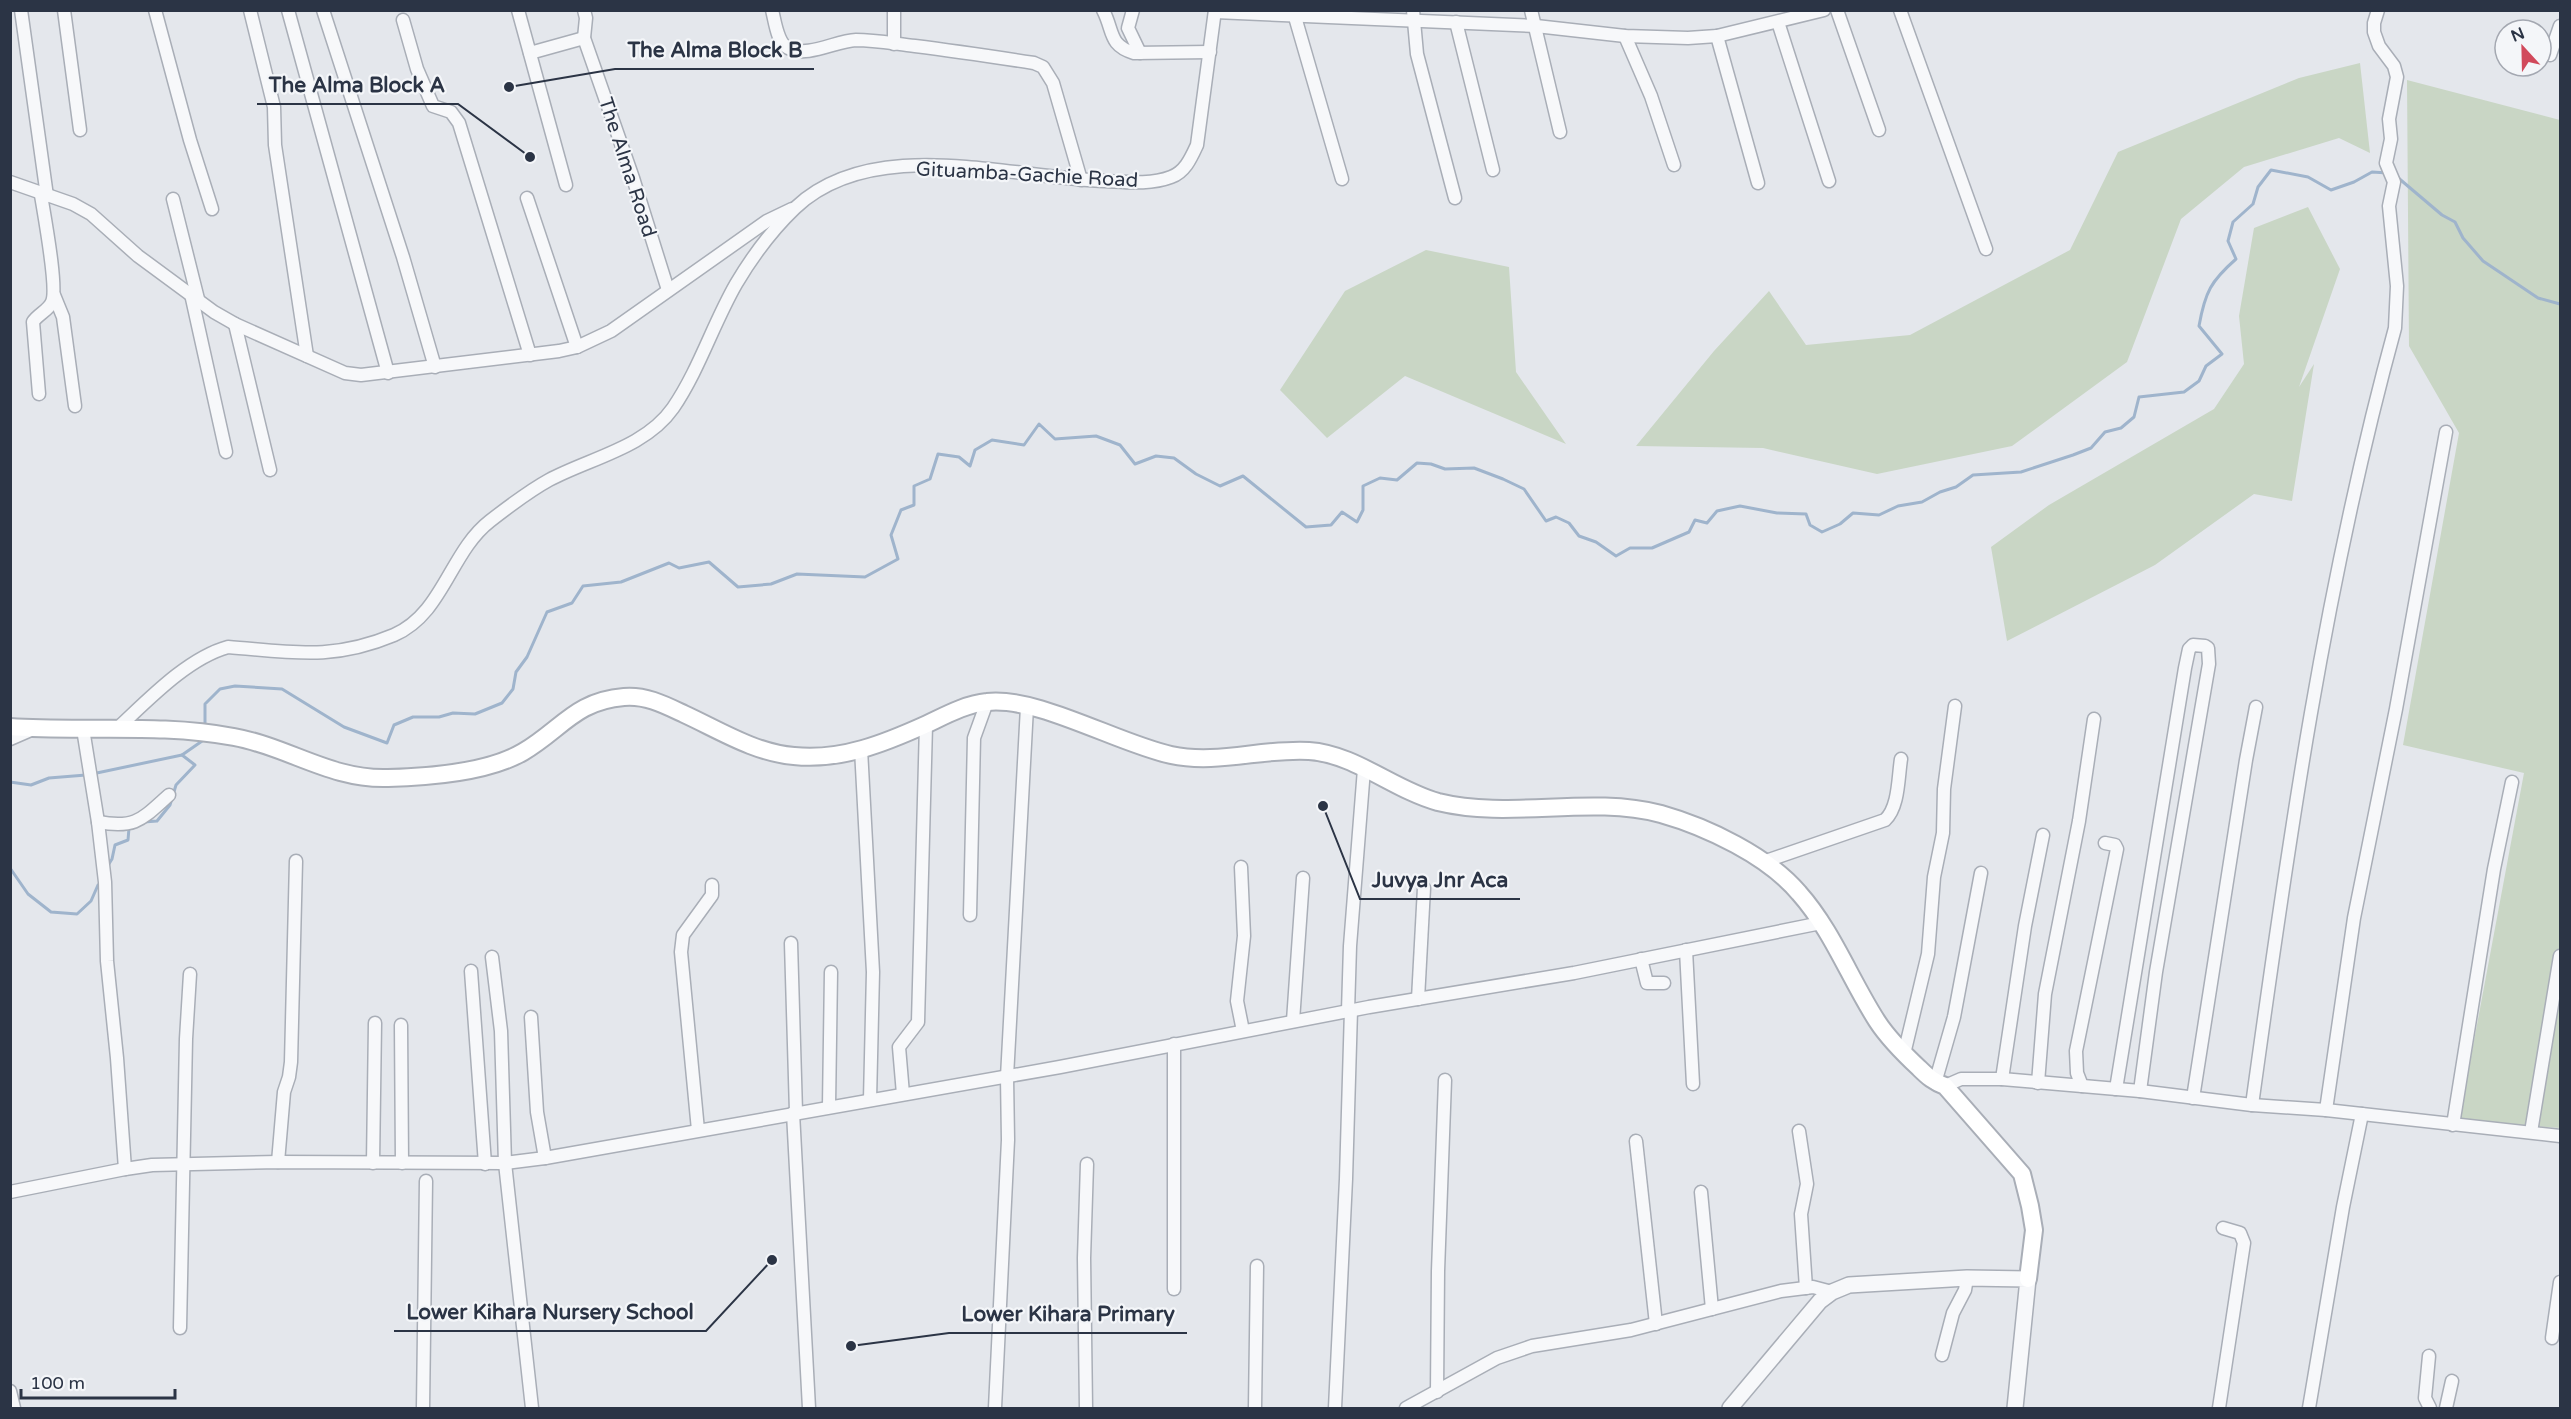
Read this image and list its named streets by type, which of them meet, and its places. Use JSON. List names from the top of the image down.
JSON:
{
  "streets": {
    "street": ["The Alma Road", "Gituamba-Gachie Road"]
  },
  "places": [
    "The Alma Block B",
    "The Alma Block A",
    "Juvya Jnr Aca",
    "Lower Kihara Nursery School",
    "Lower Kihara Primary"
  ],
  "scale_bar": "100 m",
  "north": "top"
}
